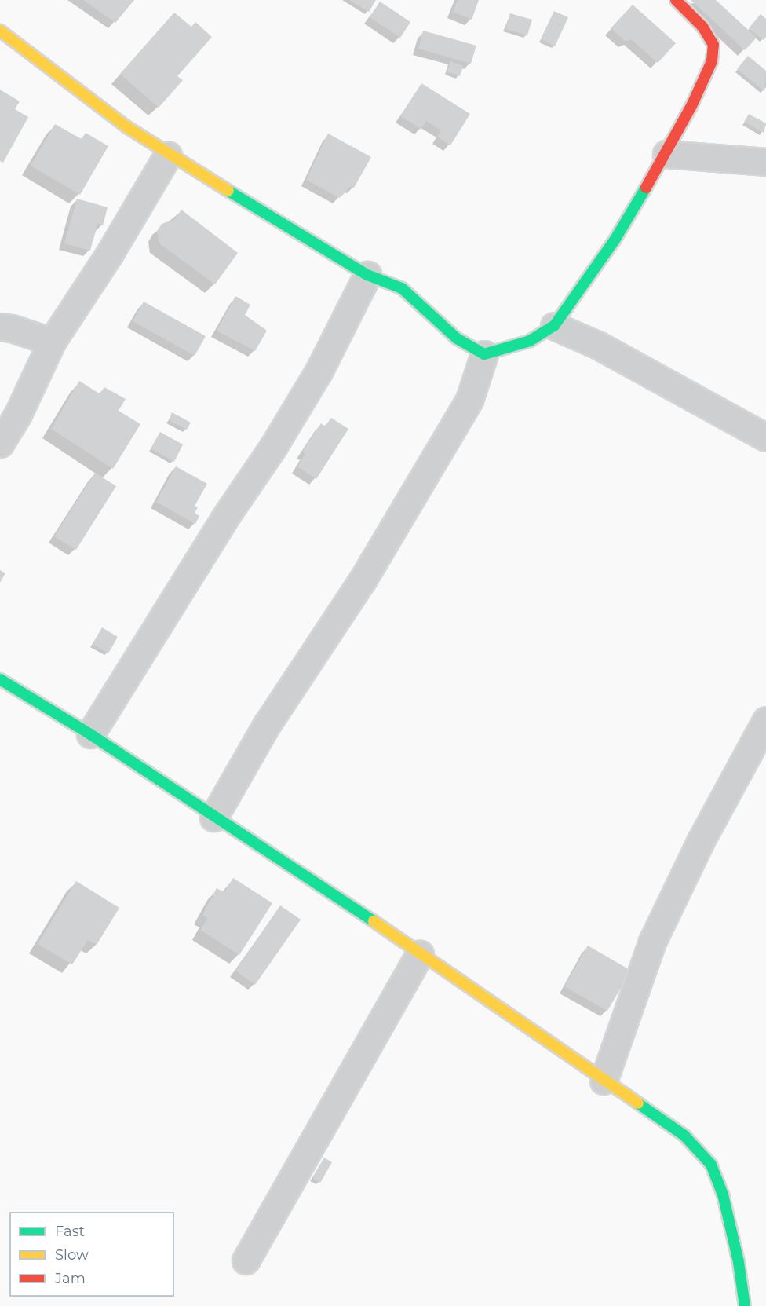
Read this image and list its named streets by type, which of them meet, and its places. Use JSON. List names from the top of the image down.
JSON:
{
  "legend": ["Fast", "Slow", "Jam"]
}
